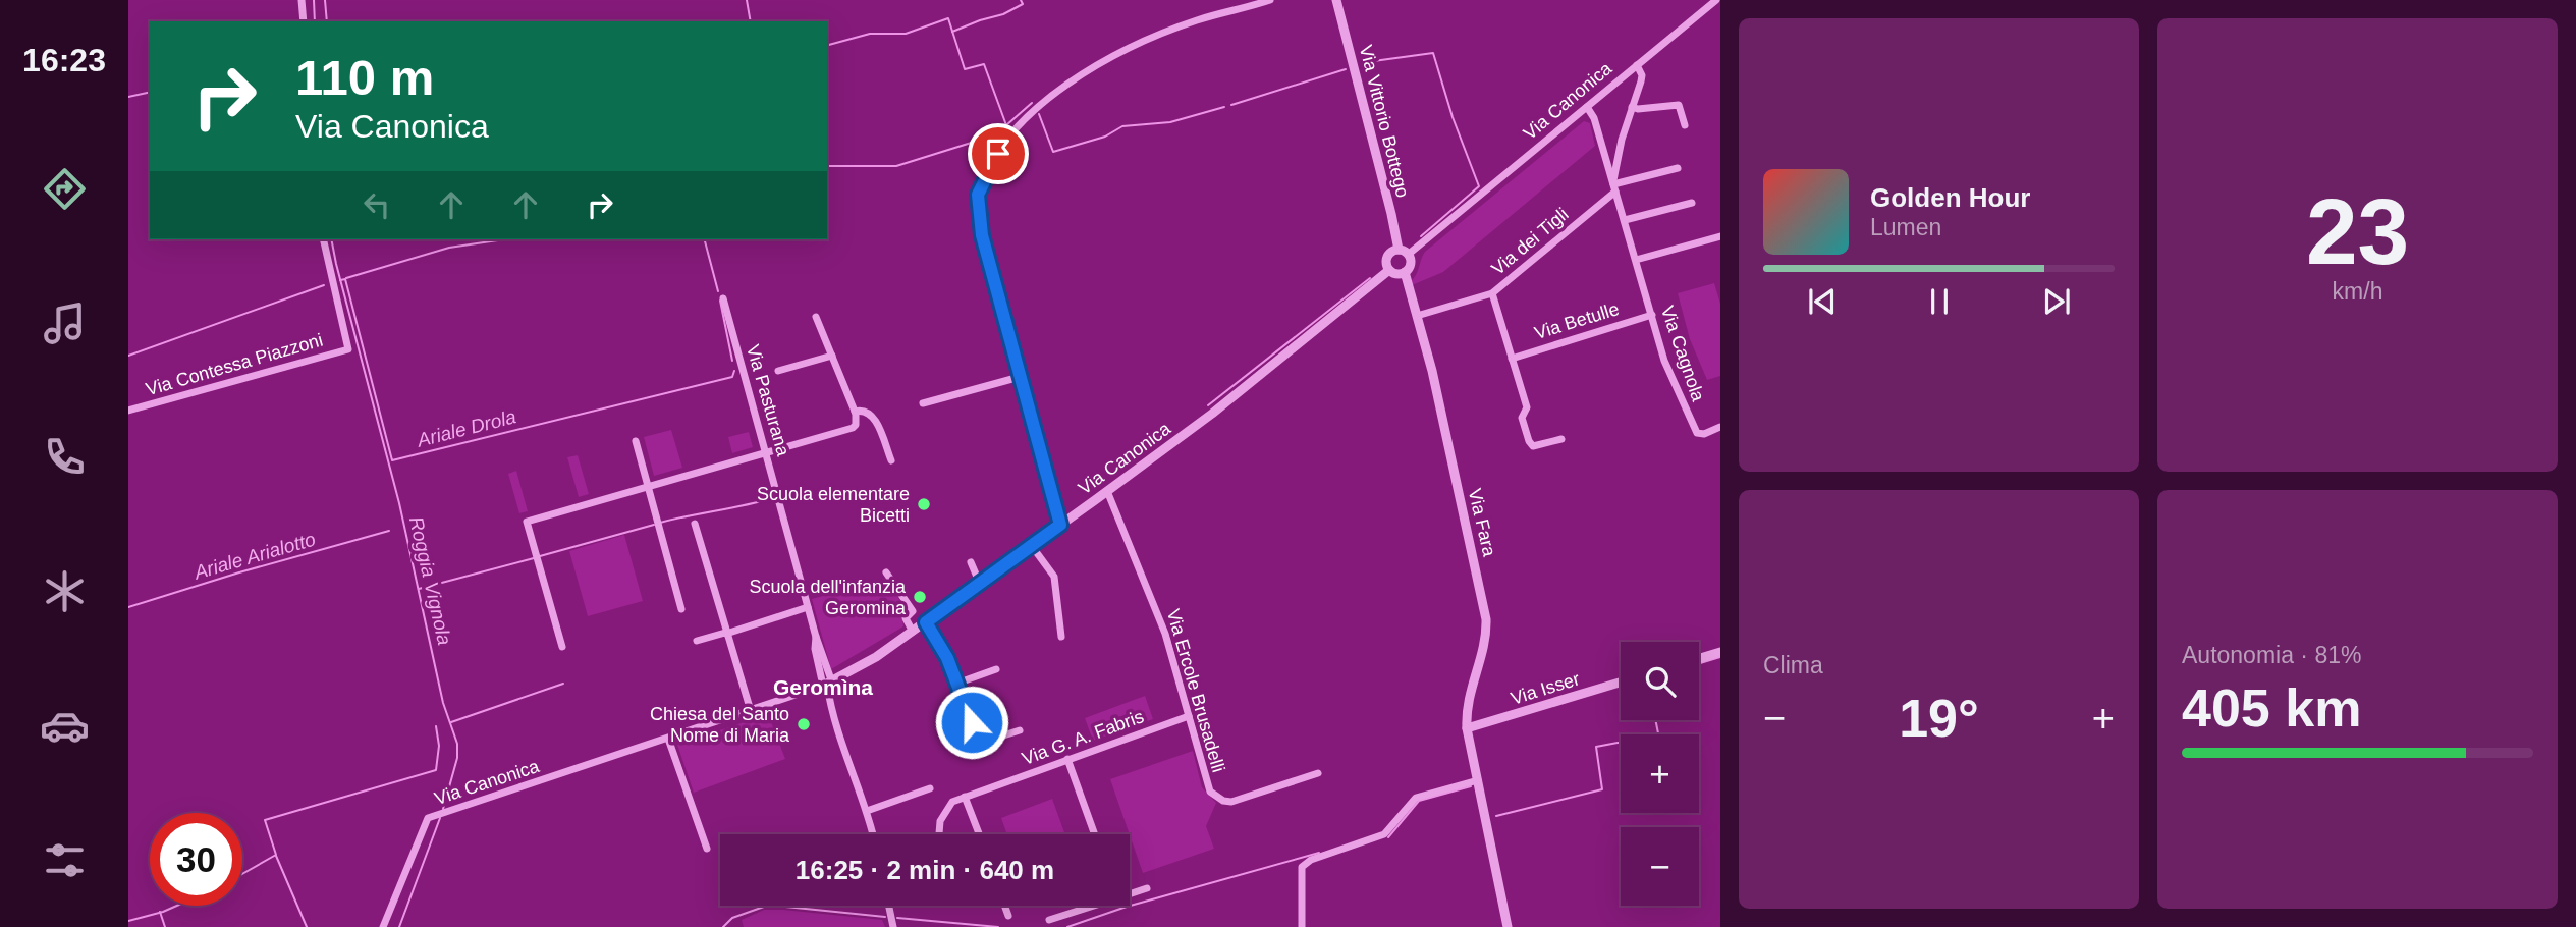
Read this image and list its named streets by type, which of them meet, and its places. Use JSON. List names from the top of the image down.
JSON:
{
  "streets": {
    "street": [
      "Via Canonica",
      "Via Vittorio Bottego",
      "Via dei Tigli",
      "Via Betulle",
      "Via Cagnola",
      "Via Contessa Piazzoni",
      "Via Pasturana",
      "Via Fara",
      "Via Isser",
      "Via Ercole Brusadelli",
      "Via G. A. Fabris"
    ]
  },
  "crossings": [
    ["Via Canonica", "Via Vittorio Bottego"],
    ["Via Canonica", "Via Cagnola"],
    ["Via Canonica", "Via Pasturana"],
    ["Via Canonica", "Via Fara"],
    ["Via Canonica", "Via Ercole Brusadelli"],
    ["Via Vittorio Bottego", "Via Fara"],
    ["Via dei Tigli", "Via Cagnola"],
    ["Via dei Tigli", "Via Fara"],
    ["Via Betulle", "Via Cagnola"],
    ["Via Fara", "Via Isser"],
    ["Via Ercole Brusadelli", "Via G. A. Fabris"]
  ],
  "districts": ["Geromìna"],
  "water": ["Ariale Drola", "Ariale Arialotto", "Roggia Vignola"],
  "places": ["Scuola elementare Bicetti", "Scuola dell'infanzia Geromina", "Chiesa del Santo Nome di Maria"],
  "page": {
    "tabs": "16:23",
    "tile": [
      ["23", "km/h"],
      "Clima",
      ["Autonomia · 81%", "405 km"]
    ],
    "turn": ["110 m", "Via Canonica"],
    "song": ["Golden Hour", "Lumen"],
    "map_buttons": ["+", "−"],
    "heat": ["−", "19°", "+"],
    "limit": "30",
    "trip": "16:25 · 2 min · 640 m"
  }
}
